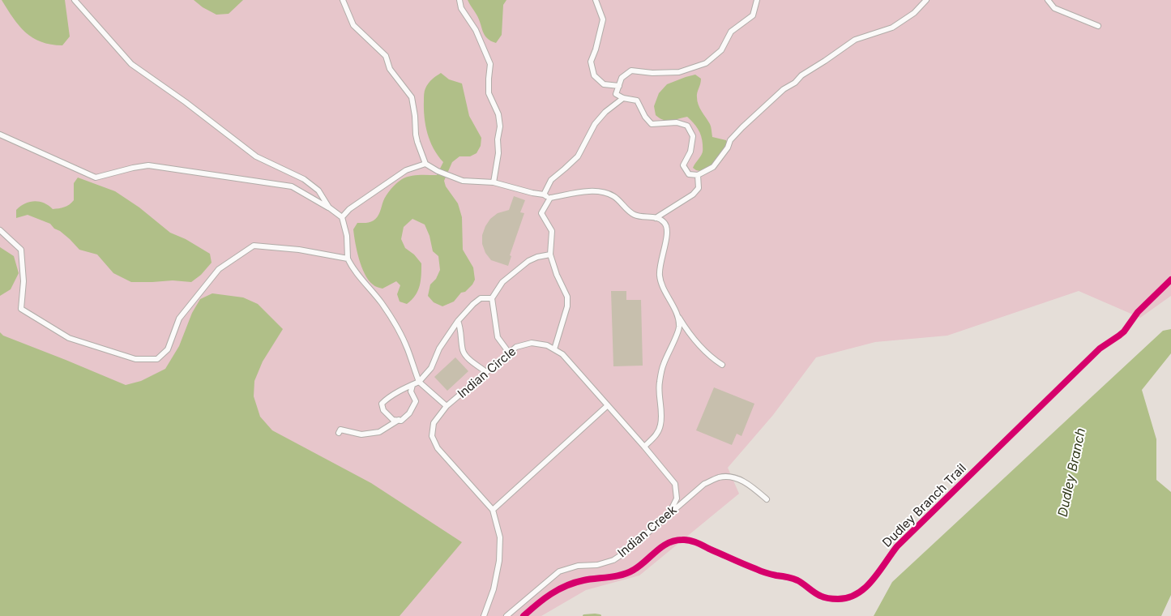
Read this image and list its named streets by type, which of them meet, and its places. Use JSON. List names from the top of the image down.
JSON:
{
  "streets": {
    "lane": ["Indian Circle", "Indian Creek"],
    "cycle path": ["Dudley Branch Trail"]
  },
  "crossings": [
    ["Indian Circle", "Indian Creek"]
  ],
  "water": ["Dudley Branch"]
}
